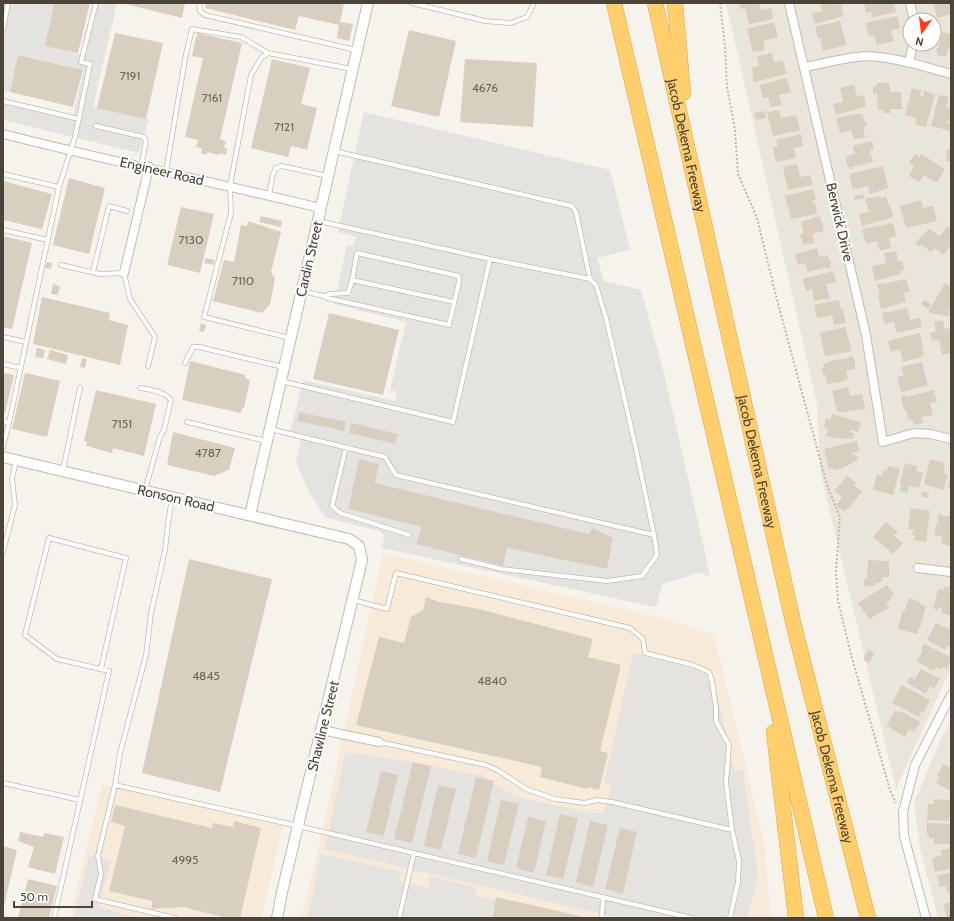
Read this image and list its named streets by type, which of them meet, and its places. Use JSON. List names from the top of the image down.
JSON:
{
  "streets": {
    "highway": ["Jacob Dekema Freeway"],
    "street": [
      "Engineer Road",
      "Berwick Drive",
      "Cardin Street",
      "Ronson Road",
      "Shawline Street"
    ]
  },
  "crossings": [
    ["Engineer Road", "Cardin Street"],
    ["Cardin Street", "Ronson Road"],
    ["Ronson Road", "Shawline Street"]
  ],
  "house_numbers": [
    "7191",
    "4676",
    "7161",
    "7121",
    "7130",
    "7110",
    "7151",
    "4787",
    "4845",
    "4840",
    "4995"
  ],
  "scale_bar": "50 m",
  "north": "bottom"
}
